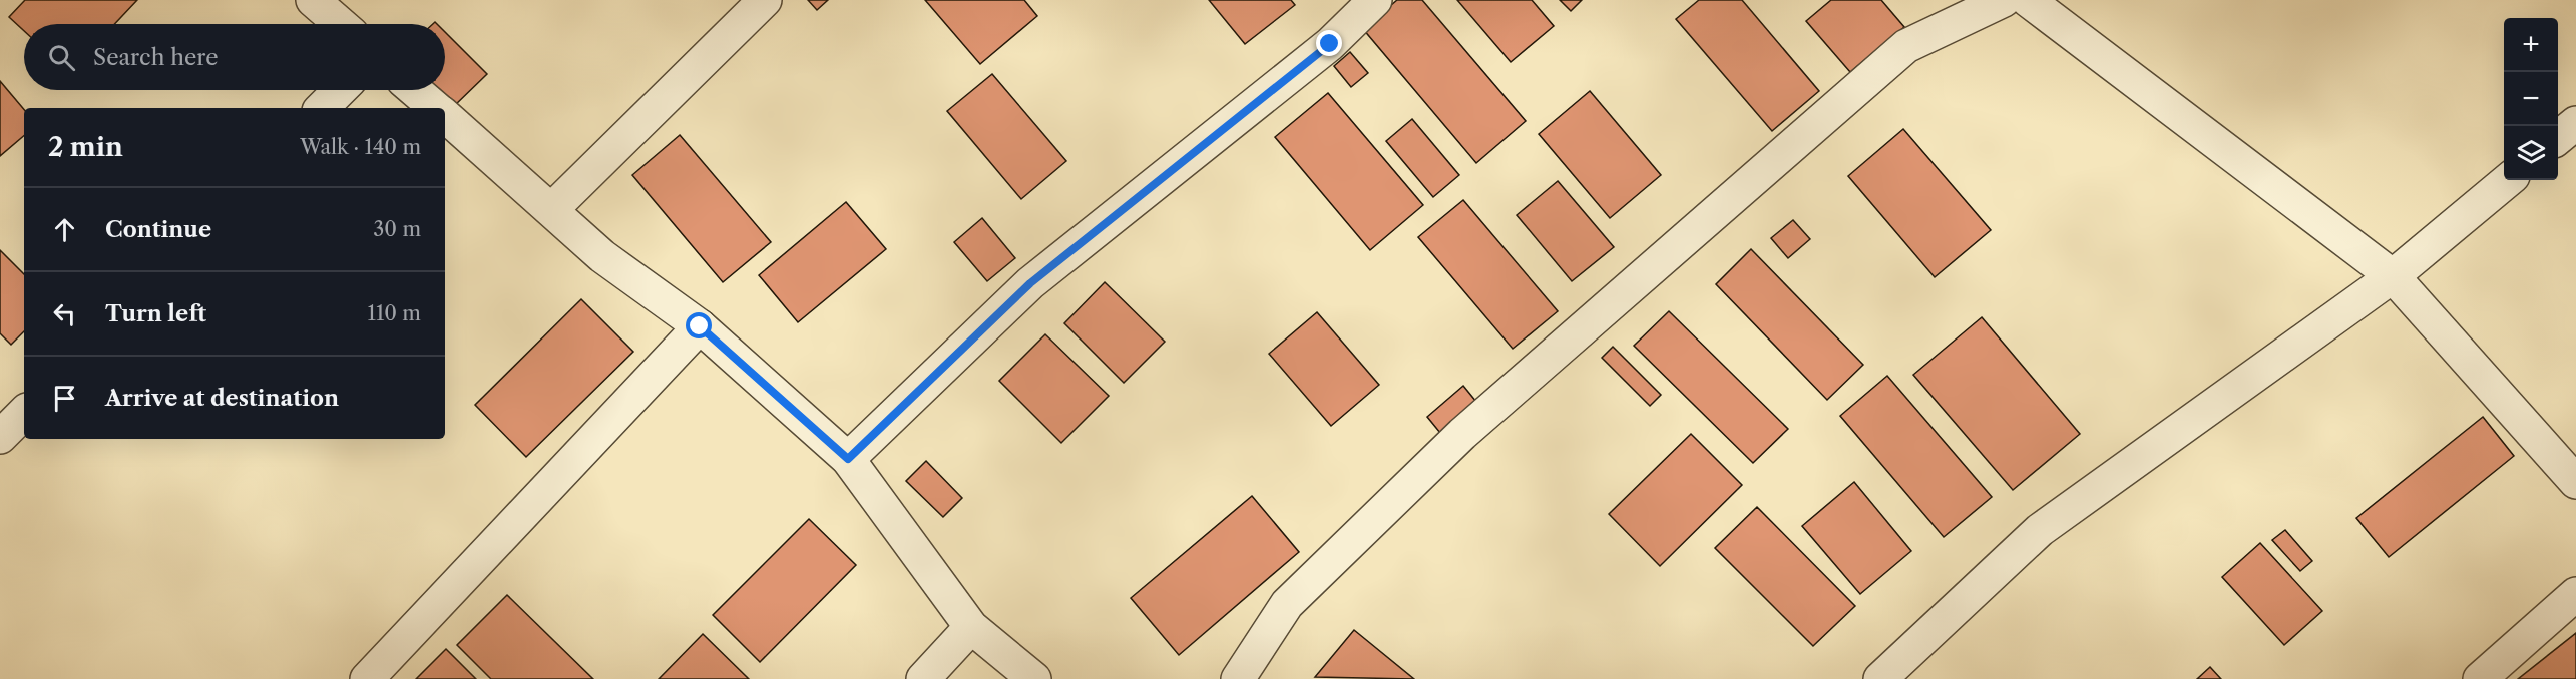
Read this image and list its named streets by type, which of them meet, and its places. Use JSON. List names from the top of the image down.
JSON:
{
  "page": {
    "map_buttons": ["+", "−"],
    "search": "Search here",
    "heading": ["2 min", "Walk · 140 m"],
    "list": [
      ["Continue", "30 m"],
      ["Turn left", "110 m"],
      "Arrive at destination"
    ]
  }
}
